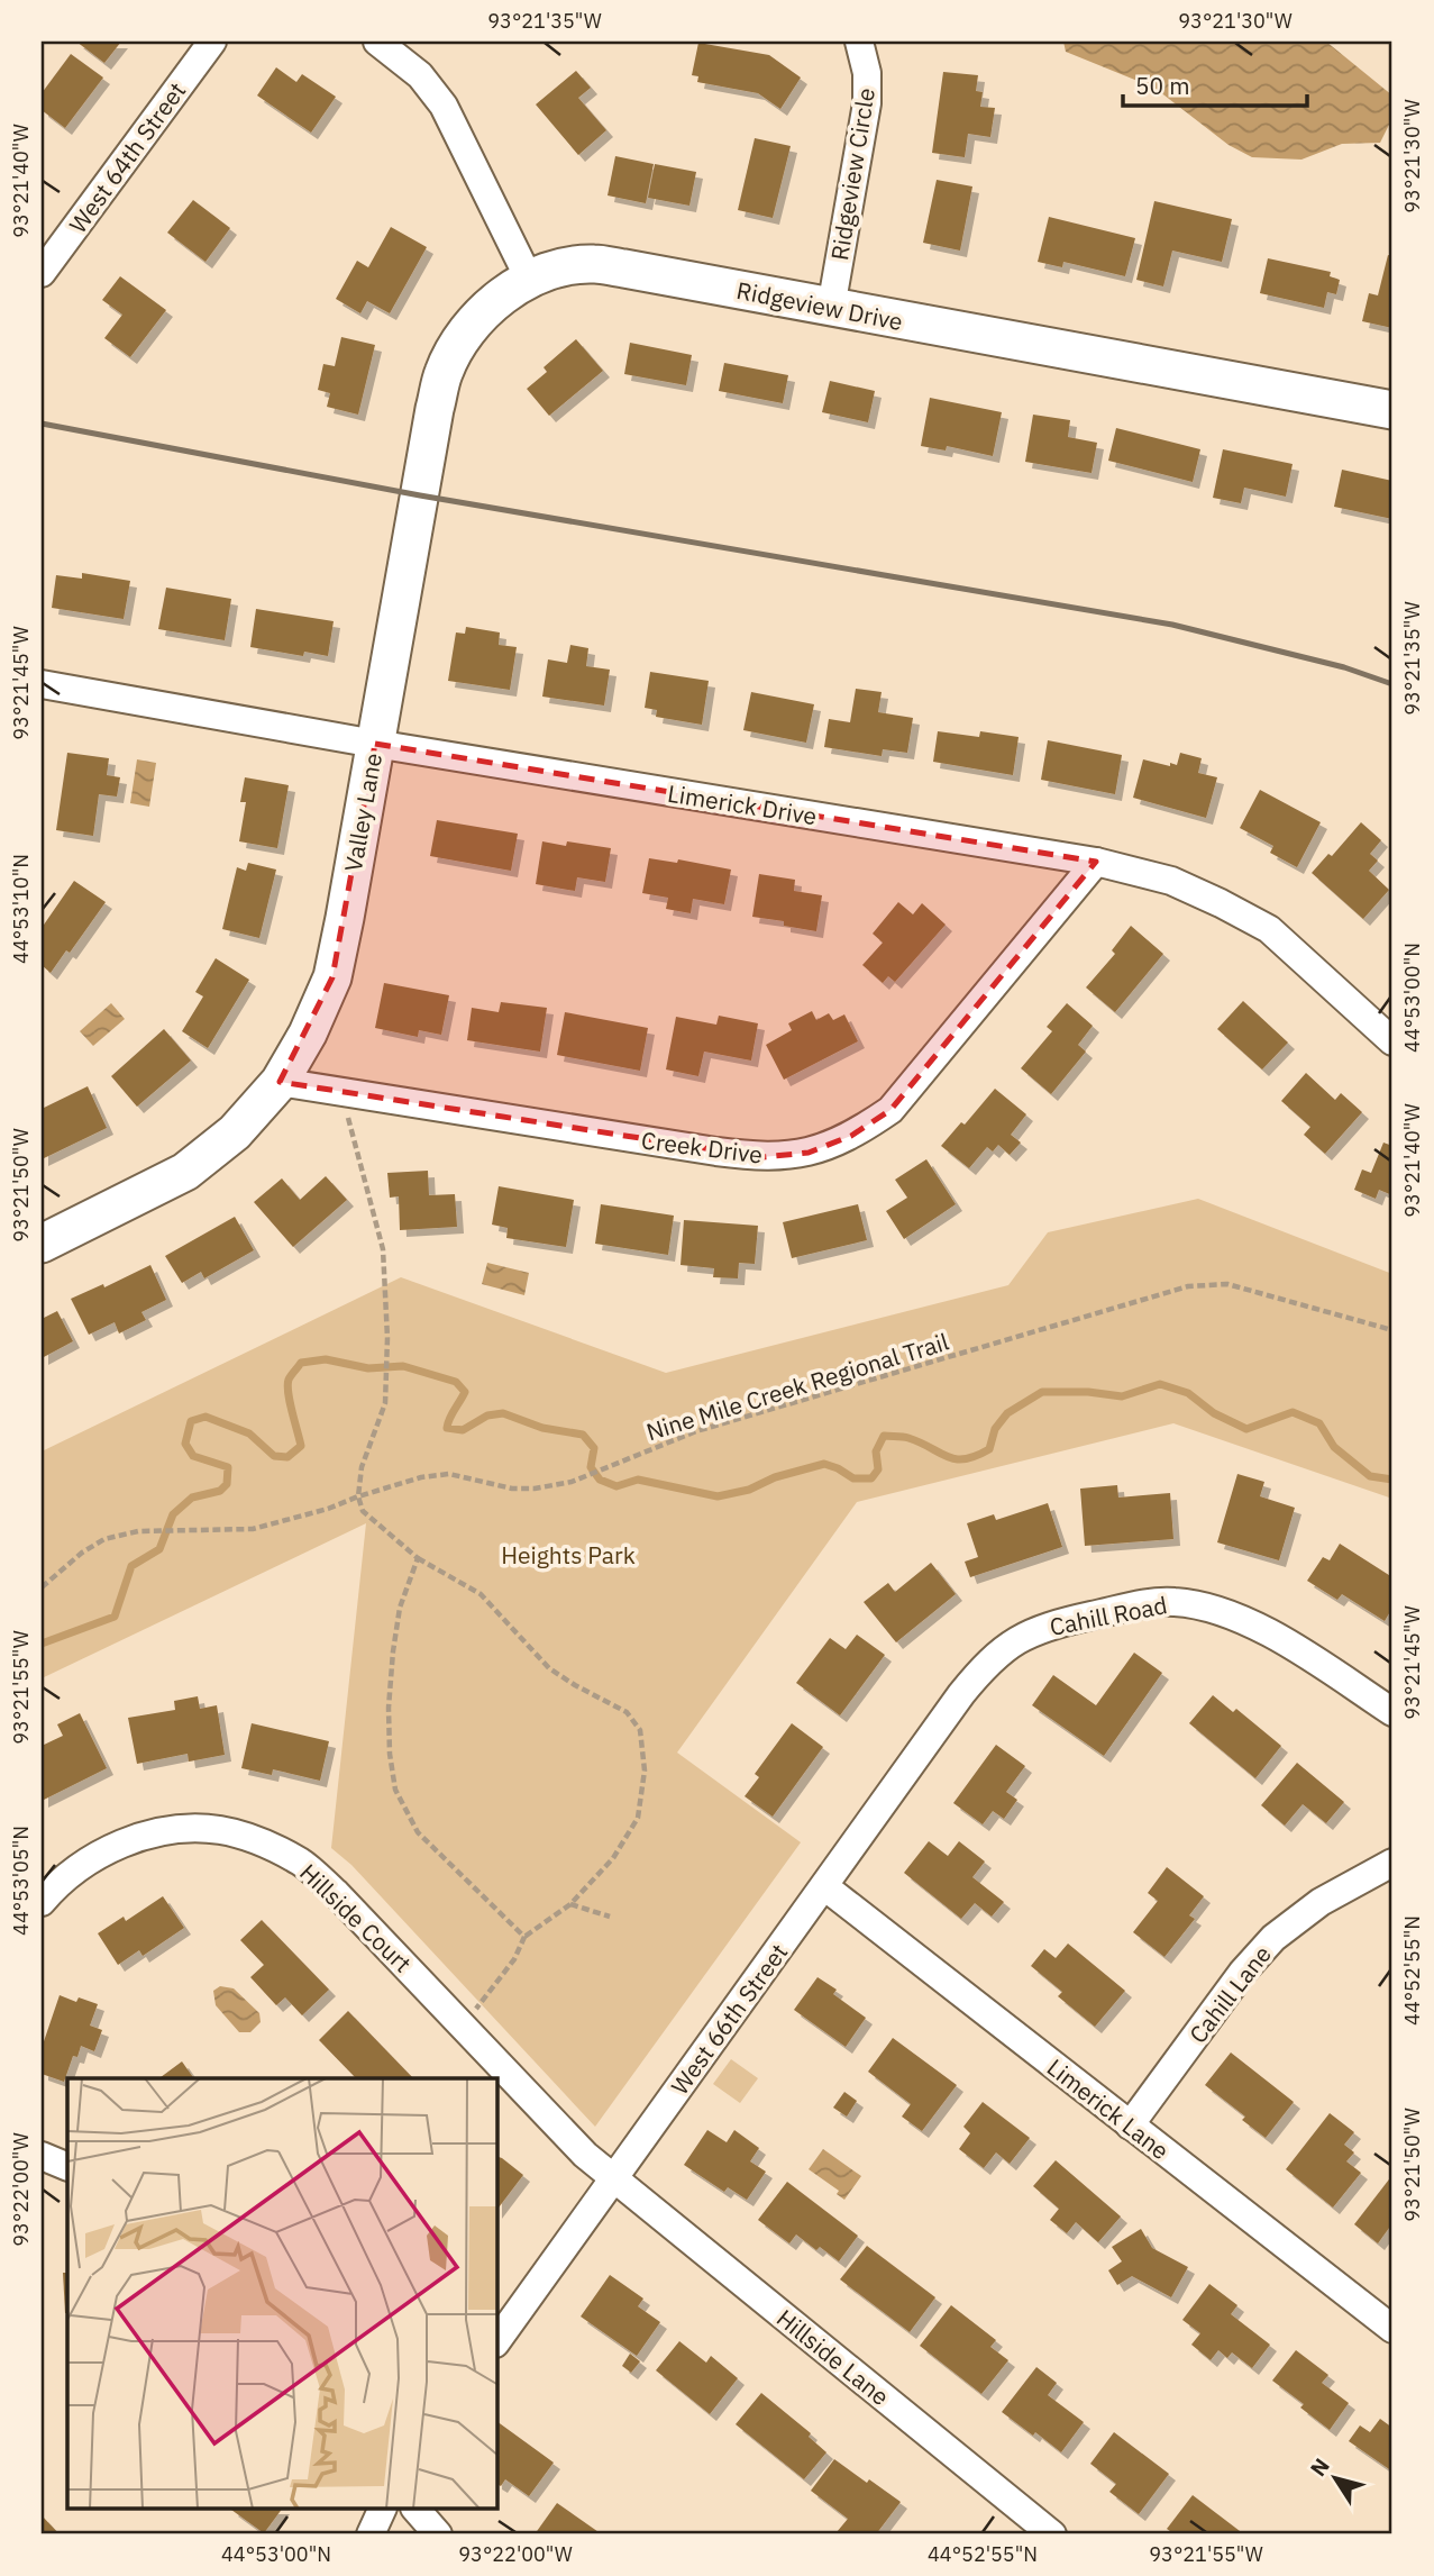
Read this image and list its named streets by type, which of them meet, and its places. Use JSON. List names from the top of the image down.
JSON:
{
  "streets": {
    "street": [
      "West 64th Street",
      "Ridgeview Circle",
      "Ridgeview Drive",
      "Limerick Drive",
      "Valley Lane",
      "Creek Drive",
      "Cahill Road",
      "Hillside Court",
      "Cahill Lane",
      "West 66th Street",
      "Limerick Lane",
      "Hillside Lane"
    ],
    "path": ["Nine Mile Creek Regional Trail"]
  },
  "crossings": [
    ["Ridgeview Circle", "Ridgeview Drive"],
    ["Ridgeview Drive", "Valley Lane"],
    ["Limerick Drive", "Valley Lane"],
    ["Limerick Drive", "Creek Drive"],
    ["Valley Lane", "Creek Drive"],
    ["Cahill Road", "West 66th Street"],
    ["Hillside Court", "West 66th Street"],
    ["Hillside Court", "Hillside Lane"],
    ["Cahill Lane", "Limerick Lane"],
    ["West 66th Street", "Limerick Lane"],
    ["West 66th Street", "Hillside Lane"]
  ],
  "parks": ["Heights Park"],
  "scale_bar": "50 m",
  "north": "top left",
  "coordinates": [
    "93°21'35\"W",
    "93°21'30\"W",
    "93°21'40\"W",
    "93°21'45\"W",
    "44°53'10\"N",
    "44°53'00\"N",
    "93°21'50\"W",
    "93°21'55\"W",
    "44°53'05\"N",
    "44°52'55\"N",
    "93°22'00\"W"
  ]
}
